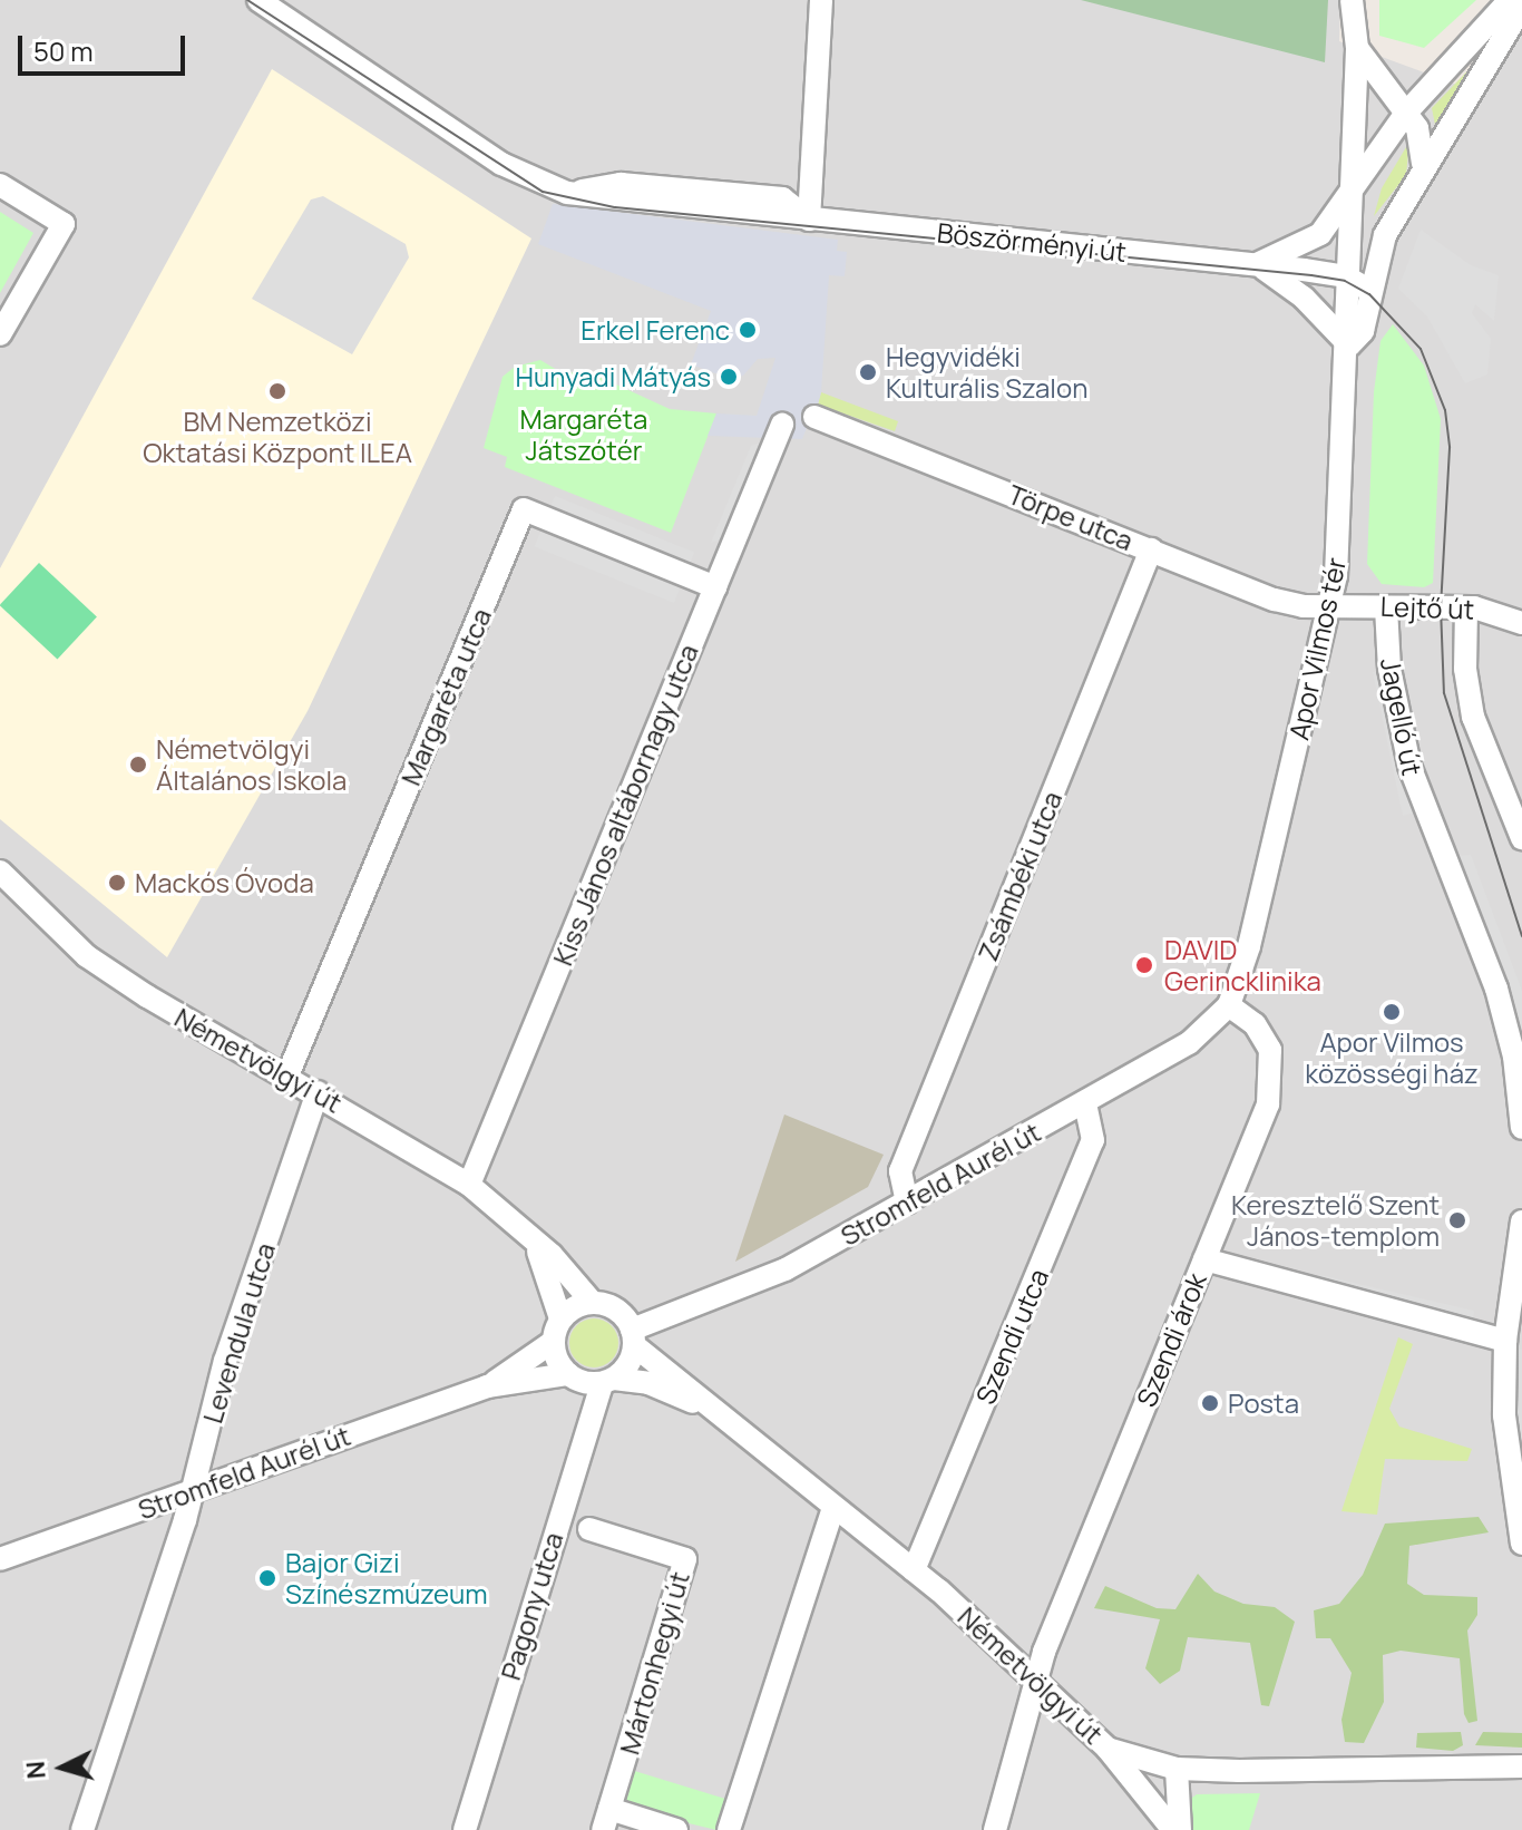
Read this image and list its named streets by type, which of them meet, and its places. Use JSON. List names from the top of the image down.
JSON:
{
  "streets": {
    "street": [
      "Böszörményi út",
      "Törpe utca",
      "Lejtő út",
      "Apor Vilmos tér",
      "Margaréta utca",
      "Jagelló út",
      "Kiss János altábornagy utca",
      "Zsámbéki utca",
      "Németvölgyi út",
      "Stromfeld Aurél út",
      "Levendula utca",
      "Szendi utca",
      "Szendi árok",
      "Pagony utca",
      "Mártonhegyi út"
    ]
  },
  "crossings": [
    ["Böszörményi út", "Apor Vilmos tér"],
    ["Törpe utca", "Lejtő út"],
    ["Törpe utca", "Apor Vilmos tér"],
    ["Törpe utca", "Zsámbéki utca"],
    ["Lejtő út", "Apor Vilmos tér"],
    ["Lejtő út", "Jagelló út"],
    ["Apor Vilmos tér", "Stromfeld Aurél út"],
    ["Apor Vilmos tér", "Szendi árok"],
    ["Margaréta utca", "Kiss János altábornagy utca"],
    ["Margaréta utca", "Németvölgyi út"],
    ["Kiss János altábornagy utca", "Németvölgyi út"],
    ["Zsámbéki utca", "Stromfeld Aurél út"],
    ["Németvölgyi út", "Stromfeld Aurél út"],
    ["Németvölgyi út", "Levendula utca"],
    ["Németvölgyi út", "Szendi utca"],
    ["Németvölgyi út", "Szendi árok"],
    ["Németvölgyi út", "Pagony utca"],
    ["Stromfeld Aurél út", "Levendula utca"],
    ["Stromfeld Aurél út", "Szendi utca"],
    ["Stromfeld Aurél út", "Szendi árok"],
    ["Stromfeld Aurél út", "Pagony utca"]
  ],
  "parks": ["Margaréta Játszótér"],
  "places": [
    "Erkel Ferenc",
    "Hegyvidéki Kulturális Szalon",
    "Hunyadi Mátyás",
    "BM Nemzetközi Oktatási Központ ILEA",
    "Németvölgyi Általános Iskola",
    "Mackós Óvoda",
    "DAVID Gerincklinika",
    "Apor Vilmos közösségi ház",
    "Keresztelő Szent János-templom",
    "Posta",
    "Bajor Gizi Színészmúzeum"
  ],
  "scale_bar": "50 m",
  "north": "left"
}
